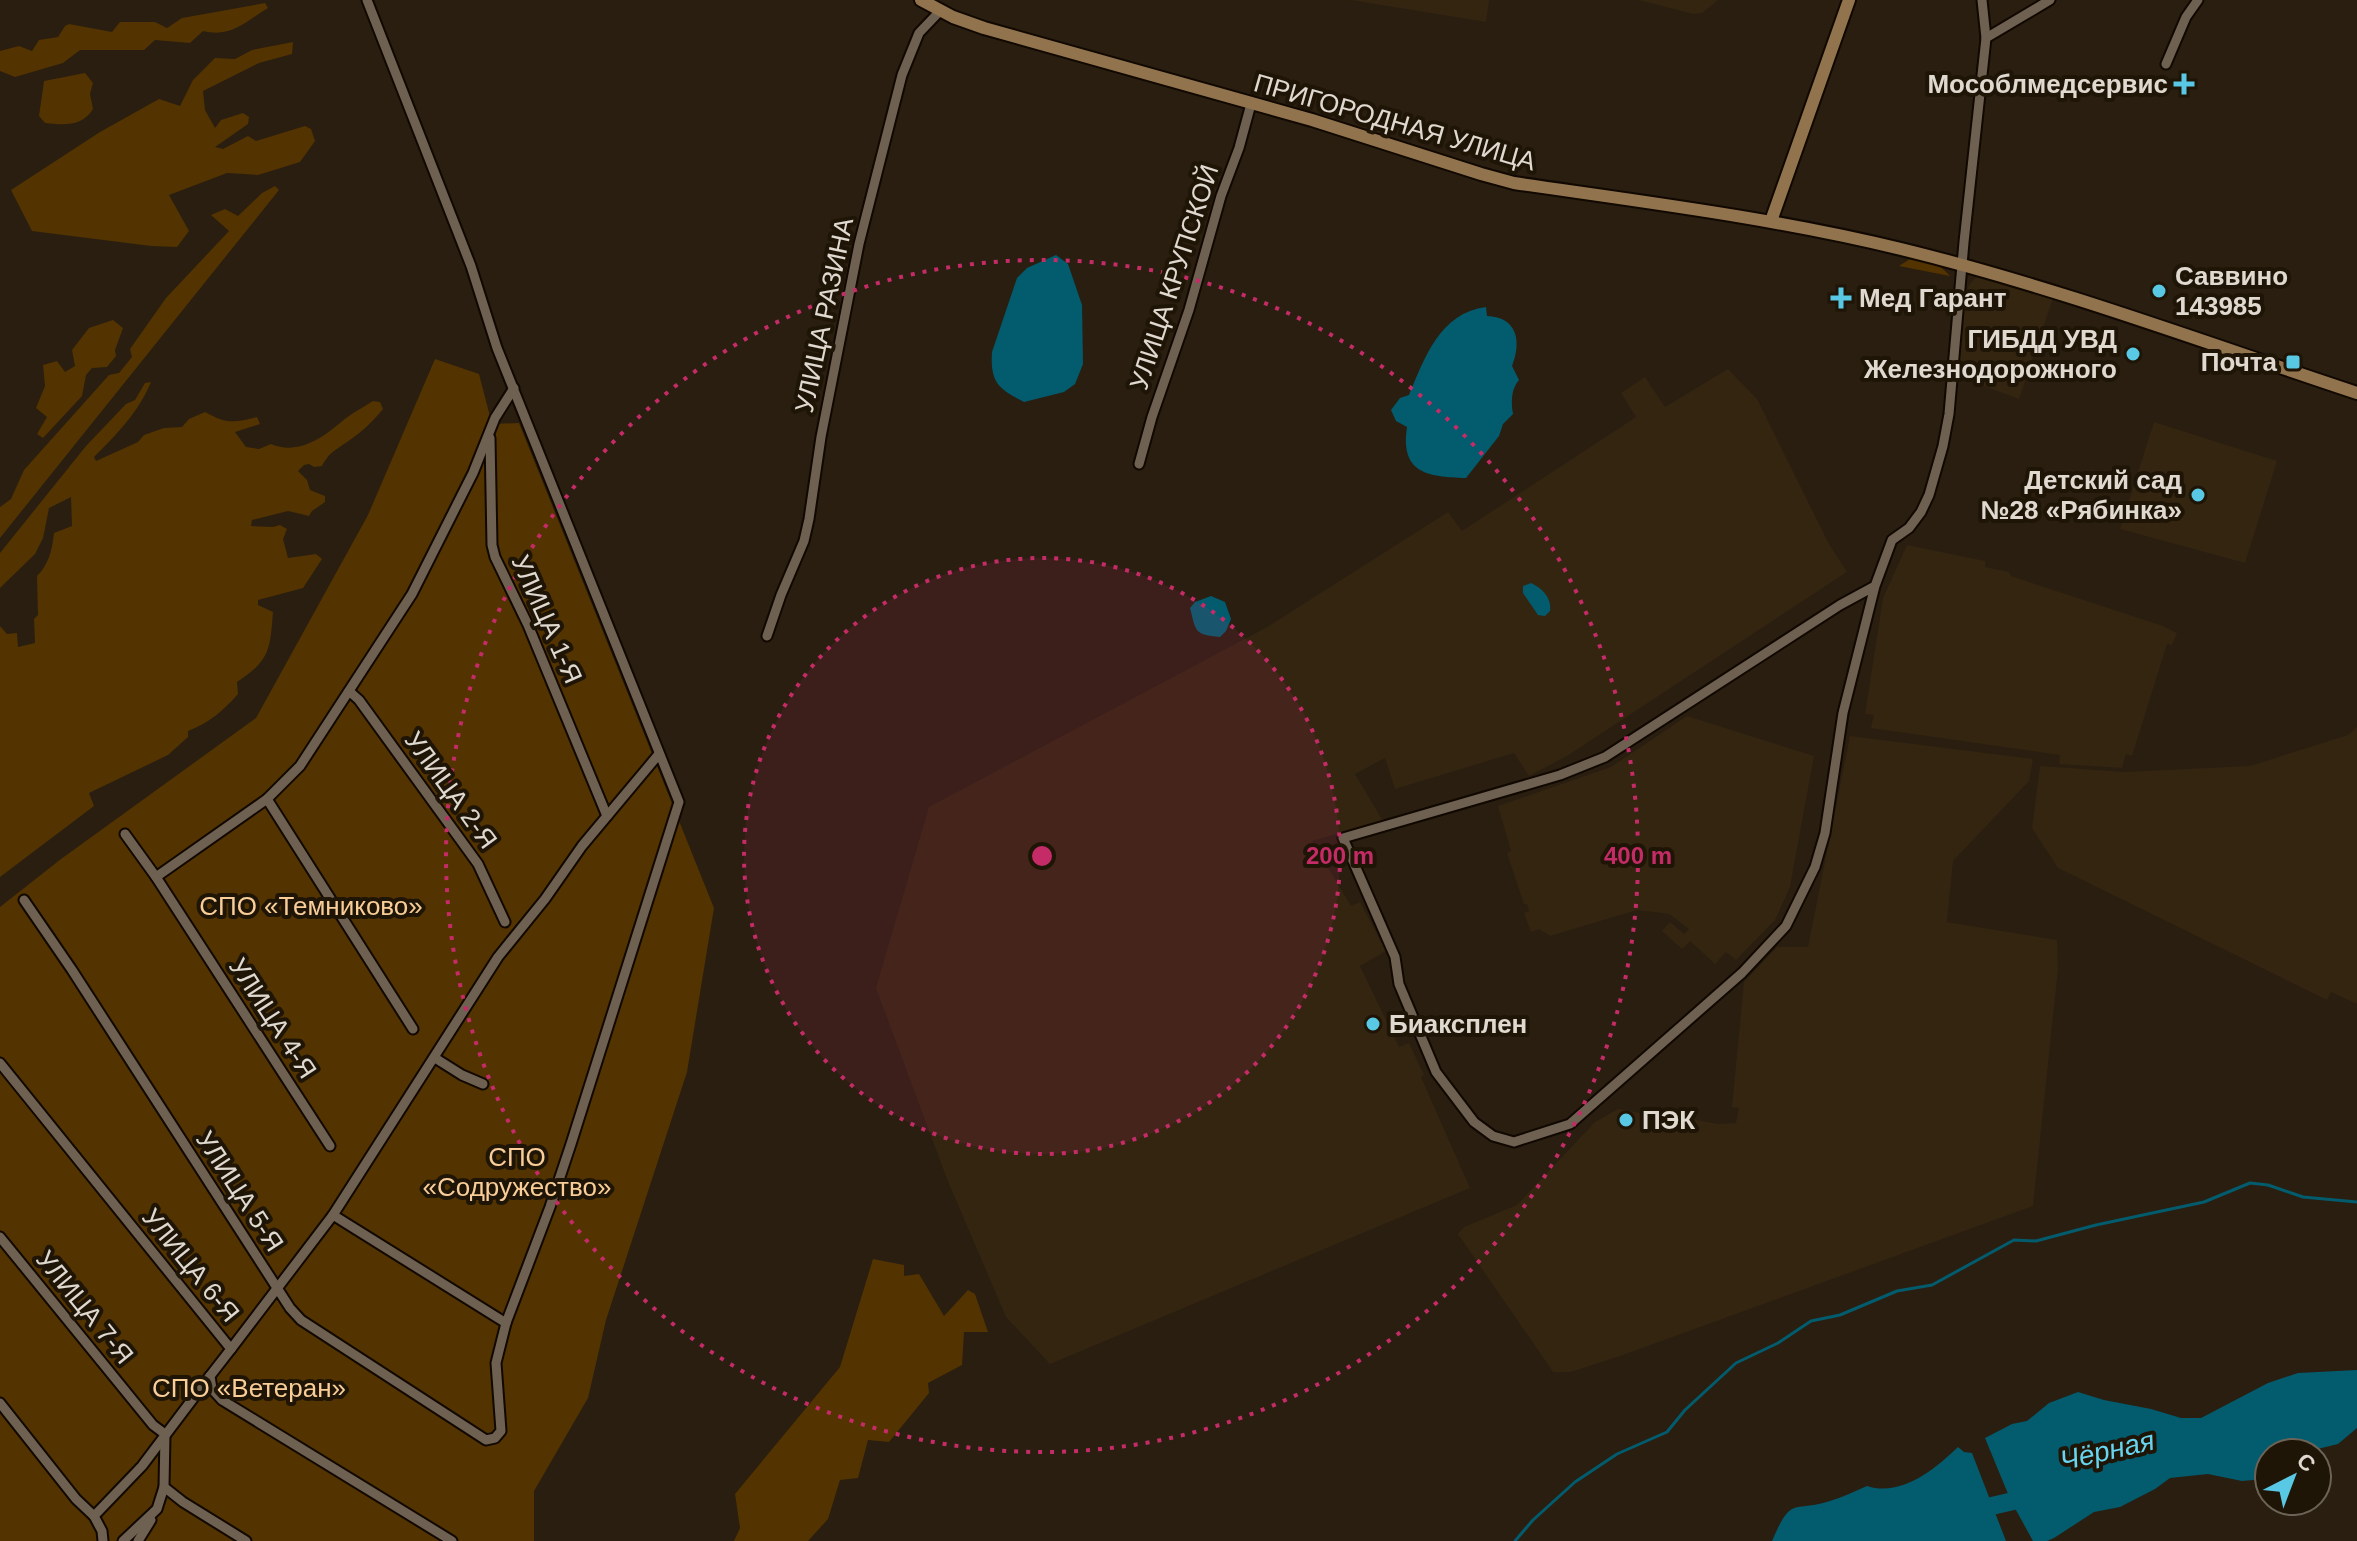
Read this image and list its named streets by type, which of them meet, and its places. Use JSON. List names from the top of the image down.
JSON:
{
  "streets": {
    "street": [
      "ПРИГОРОДНАЯ УЛИЦА",
      "УЛИЦА КРУПСКОЙ",
      "УЛИЦА РАЗИНА",
      "УЛИЦА 1-Я",
      "УЛИЦА 2-Я",
      "УЛИЦА 4-Я",
      "УЛИЦА 5-Я",
      "УЛИЦА 6-Я",
      "УЛИЦА 7-Я"
    ]
  },
  "crossings": [
    ["ПРИГОРОДНАЯ УЛИЦА", "УЛИЦА КРУПСКОЙ"],
    ["ПРИГОРОДНАЯ УЛИЦА", "УЛИЦА РАЗИНА"],
    ["УЛИЦА 6-Я", "УЛИЦА 7-Я"]
  ],
  "water": ["Чёрная"],
  "parks": ["СПО «Темниково»", "СПО «Содружество»", "СПО «Ветеран»"],
  "places": {
    "health": ["Мособлмедсервис", "Мед Гарант"],
    "other": [
      "Саввино 143985",
      "ГИБДД УВД Железнодорожного",
      "Детский сад №28 «Рябинка»",
      "Биаксплен",
      "ПЭК"
    ],
    "transit": ["Почта"]
  },
  "north": "top right",
  "rings": ["200 m", "400 m"]
}
